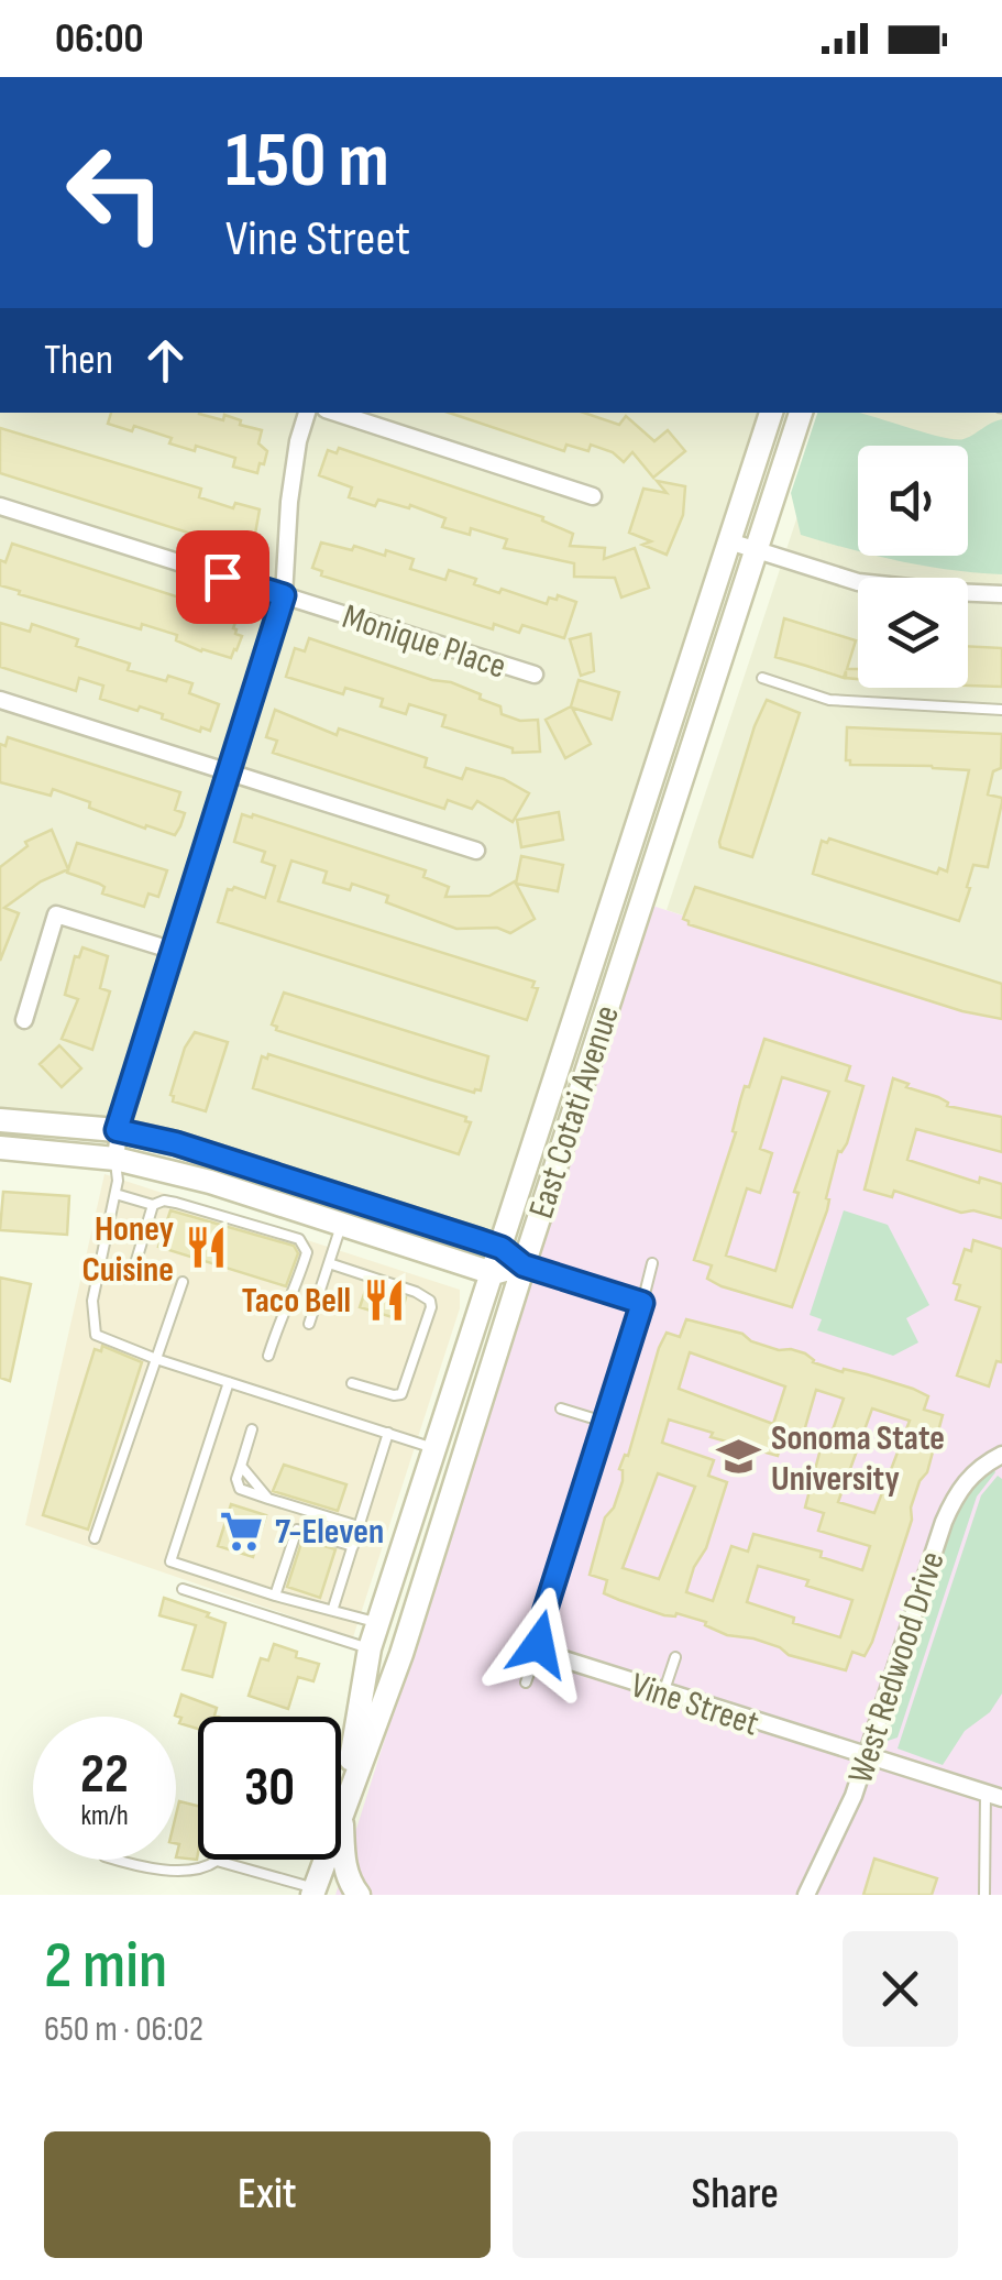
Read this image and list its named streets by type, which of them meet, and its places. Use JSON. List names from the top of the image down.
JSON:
{
  "streets": {
    "main road": ["East Cotati Avenue"],
    "street": ["Monique Place", "West Redwood Drive", "Vine Street"]
  },
  "crossings": [
    ["West Redwood Drive", "Vine Street"]
  ],
  "places": {
    "restaurant": ["Honey Cuisine", "Taco Bell"],
    "school or university": ["Sonoma State University"],
    "supermarket": ["7-Eleven"]
  },
  "page": {
    "status": "06:00",
    "turn": ["150 m", "Vine Street"],
    "then": "Then",
    "speed": "22 km/h",
    "limit": "30",
    "heading": ["2 min", "650 m · 06:02"],
    "buttons": ["Exit", "Share"]
  }
}
